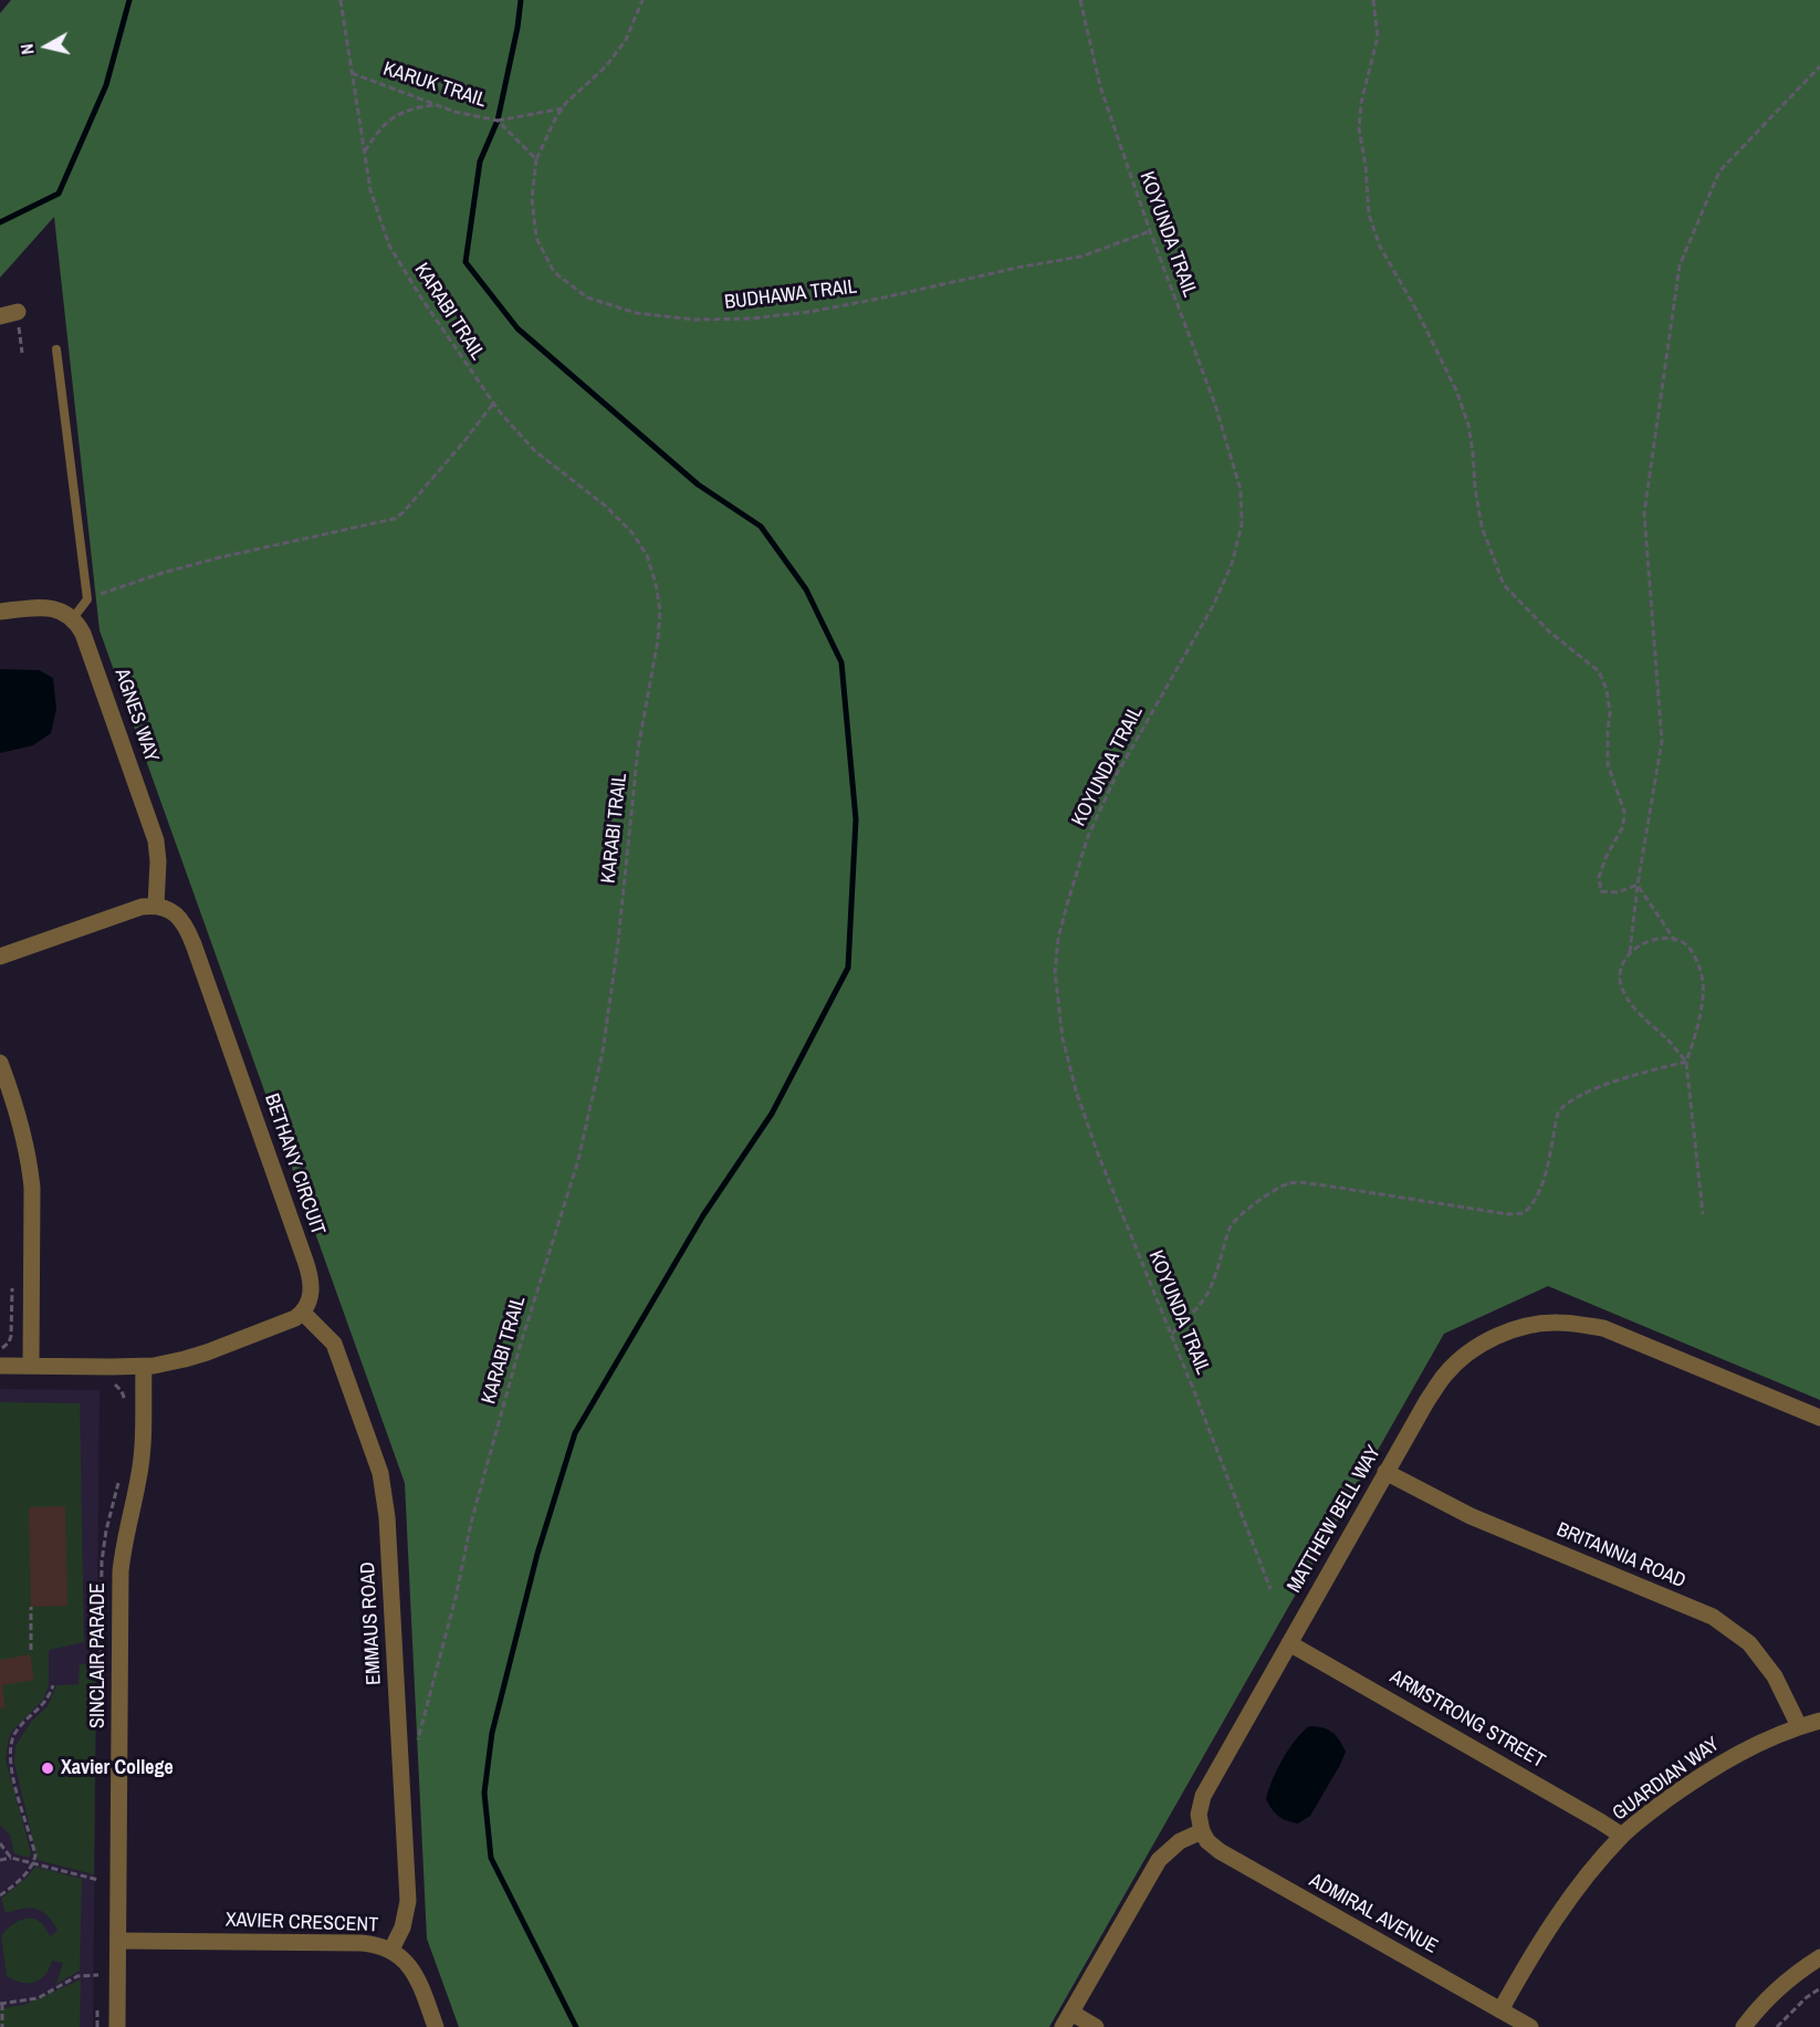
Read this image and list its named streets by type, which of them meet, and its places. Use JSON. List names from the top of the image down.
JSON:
{
  "streets": {
    "street": [
      "AGNES WAY",
      "BETHANY CIRCUIT",
      "MATTHEW BELL WAY",
      "BRITANNIA ROAD",
      "EMMAUS ROAD",
      "SINCLAIR PARADE",
      "ARMSTRONG STREET",
      "GUARDIAN WAY",
      "ADMIRAL AVENUE",
      "XAVIER CRESCENT"
    ],
    "path": [
      "KARUK TRAIL",
      "KOYUNDA TRAIL",
      "BUDHAWA TRAIL",
      "KARABI TRAIL"
    ]
  },
  "crossings": [
    ["KARUK TRAIL", "BUDHAWA TRAIL"],
    ["KARUK TRAIL", "KARABI TRAIL"],
    ["KOYUNDA TRAIL", "BUDHAWA TRAIL"],
    ["AGNES WAY", "BETHANY CIRCUIT"],
    ["BETHANY CIRCUIT", "EMMAUS ROAD"],
    ["MATTHEW BELL WAY", "BRITANNIA ROAD"],
    ["MATTHEW BELL WAY", "ARMSTRONG STREET"],
    ["MATTHEW BELL WAY", "ADMIRAL AVENUE"],
    ["BRITANNIA ROAD", "GUARDIAN WAY"],
    ["EMMAUS ROAD", "XAVIER CRESCENT"],
    ["SINCLAIR PARADE", "XAVIER CRESCENT"],
    ["ARMSTRONG STREET", "GUARDIAN WAY"],
    ["GUARDIAN WAY", "ADMIRAL AVENUE"]
  ],
  "places": ["Xavier College"],
  "north": "left"
}
